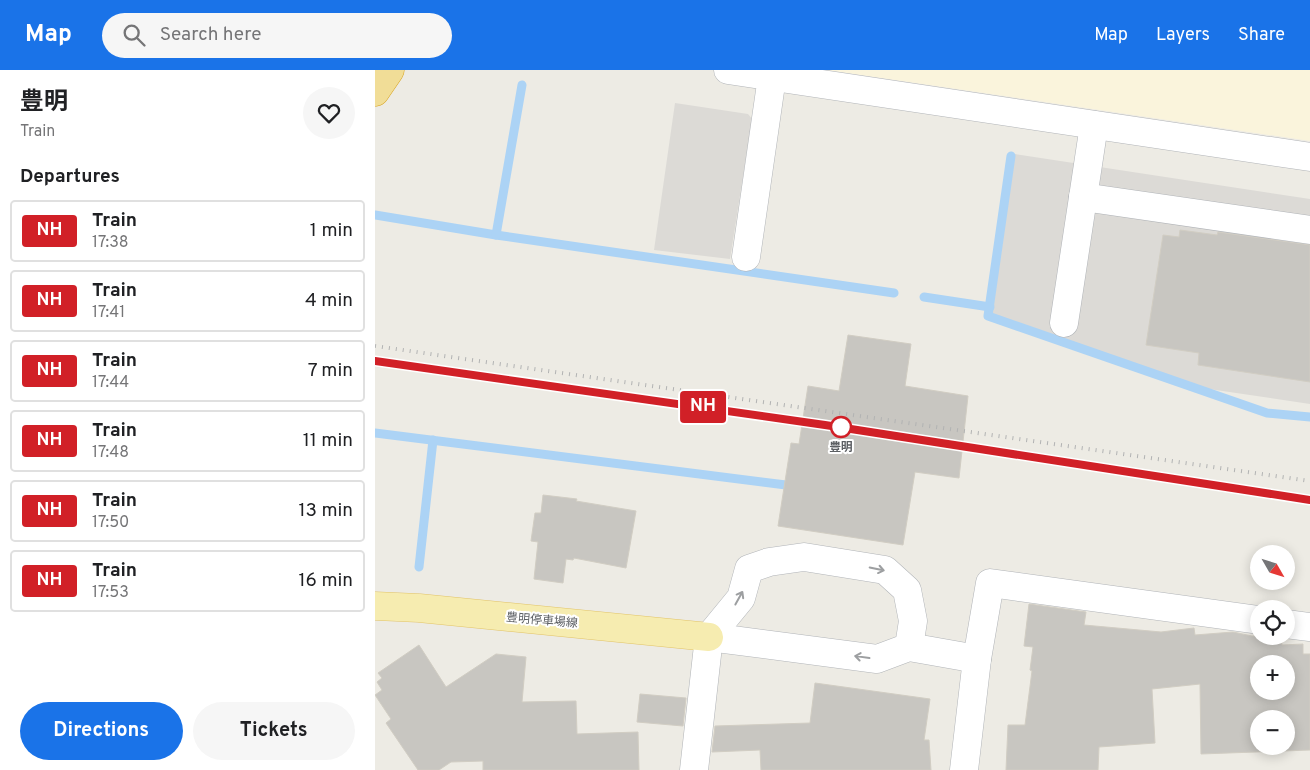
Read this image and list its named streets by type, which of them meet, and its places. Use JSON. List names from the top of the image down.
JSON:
{
  "streets": {
    "main road": ["豊明停車場線"]
  },
  "places": ["豊明"],
  "north": "bottom right",
  "page": {
    "header": "Map",
    "search": "Search here",
    "nav": ["Map", "Layers", "Share"],
    "heading": [
      ["豊明", "Train"],
      "Departures"
    ],
    "on_map": "NH",
    "list": [
      {
        "mark": "NH",
        "name": "Train",
        "note": "17:38",
        "value": "1 min"
      },
      {
        "mark": "NH",
        "name": "Train",
        "note": "17:41",
        "value": "4 min"
      },
      {
        "mark": "NH",
        "name": "Train",
        "note": "17:44",
        "value": "7 min"
      },
      {
        "mark": "NH",
        "name": "Train",
        "note": "17:48",
        "value": "11 min"
      },
      {
        "mark": "NH",
        "name": "Train",
        "note": "17:50",
        "value": "13 min"
      },
      {
        "mark": "NH",
        "name": "Train",
        "note": "17:53",
        "value": "16 min"
      }
    ],
    "map_buttons": ["+", "−"],
    "buttons": ["Directions", "Tickets"]
  }
}
